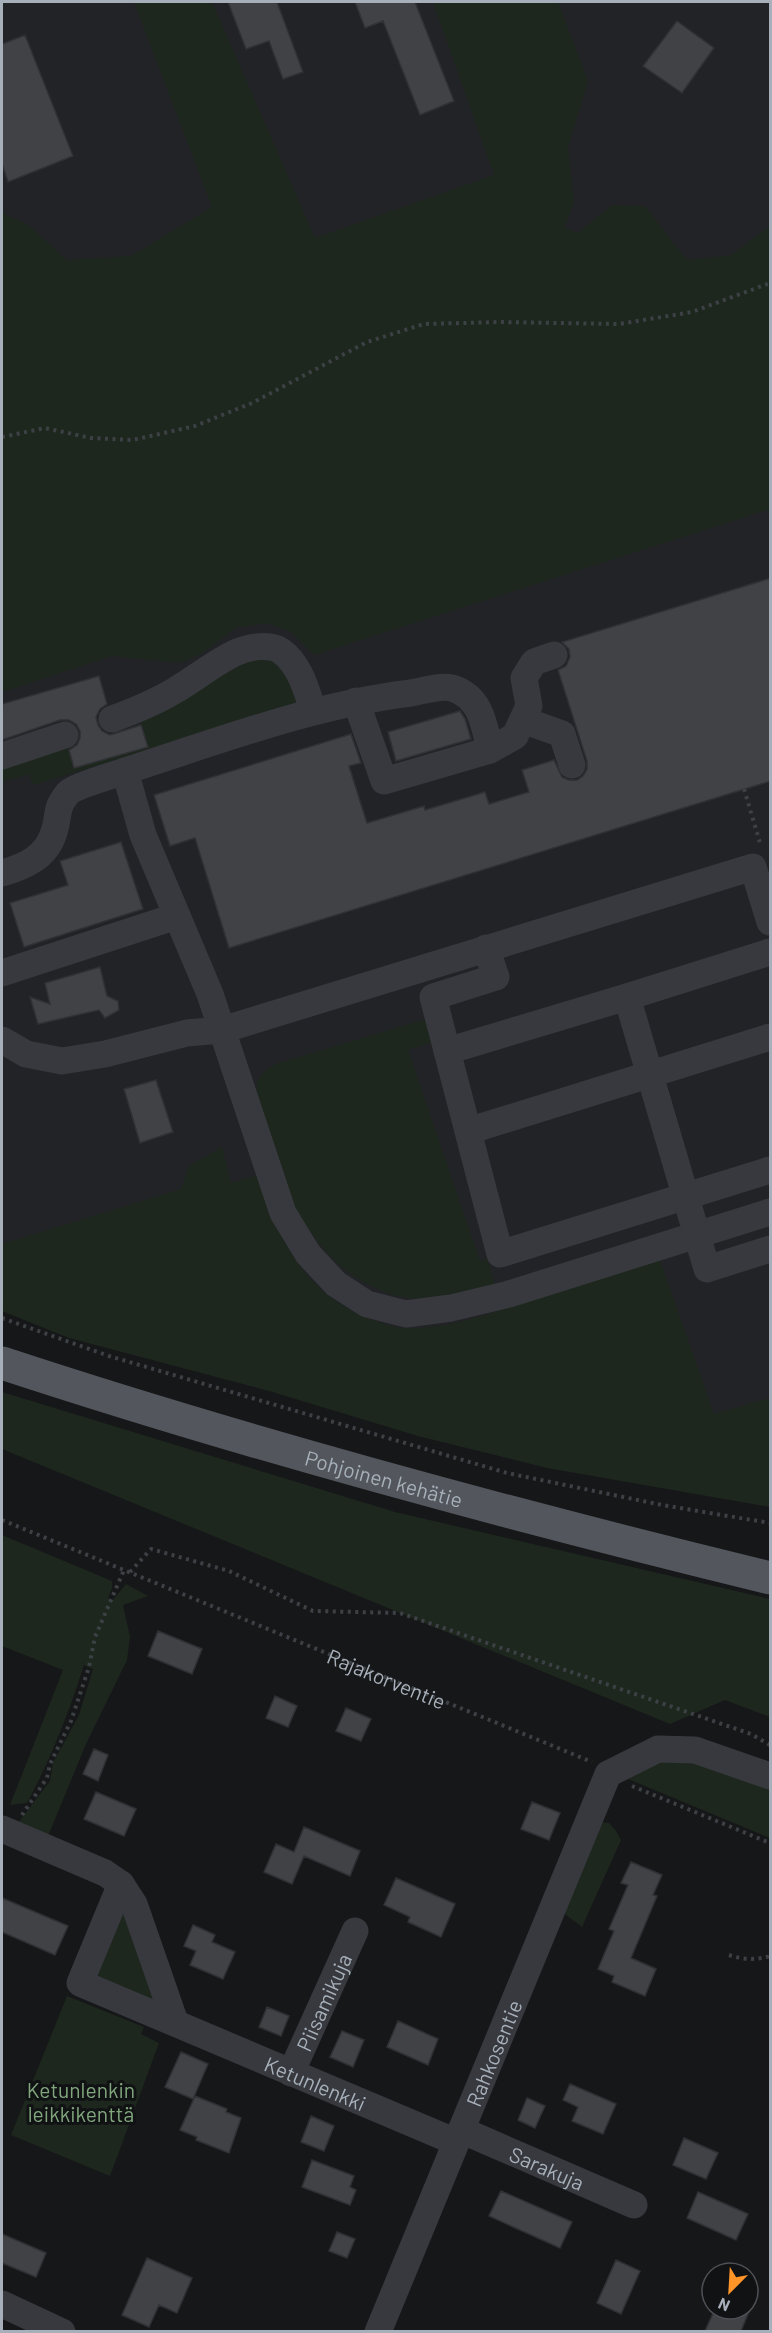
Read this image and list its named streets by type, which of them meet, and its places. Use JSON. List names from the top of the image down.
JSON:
{
  "streets": {
    "main road": ["Pohjoinen kehätie"],
    "street": [
      "Piisamikuja",
      "Rahkosentie",
      "Ketunlenkki",
      "Sarakuja"
    ],
    "path": ["Rajakorventie"]
  },
  "crossings": [
    ["Rajakorventie", "Rahkosentie"],
    ["Piisamikuja", "Ketunlenkki"],
    ["Rahkosentie", "Ketunlenkki"],
    ["Rahkosentie", "Sarakuja"],
    ["Ketunlenkki", "Sarakuja"]
  ],
  "parks": ["Ketunlenkin leikkikenttä"],
  "north": "bottom left"
}
